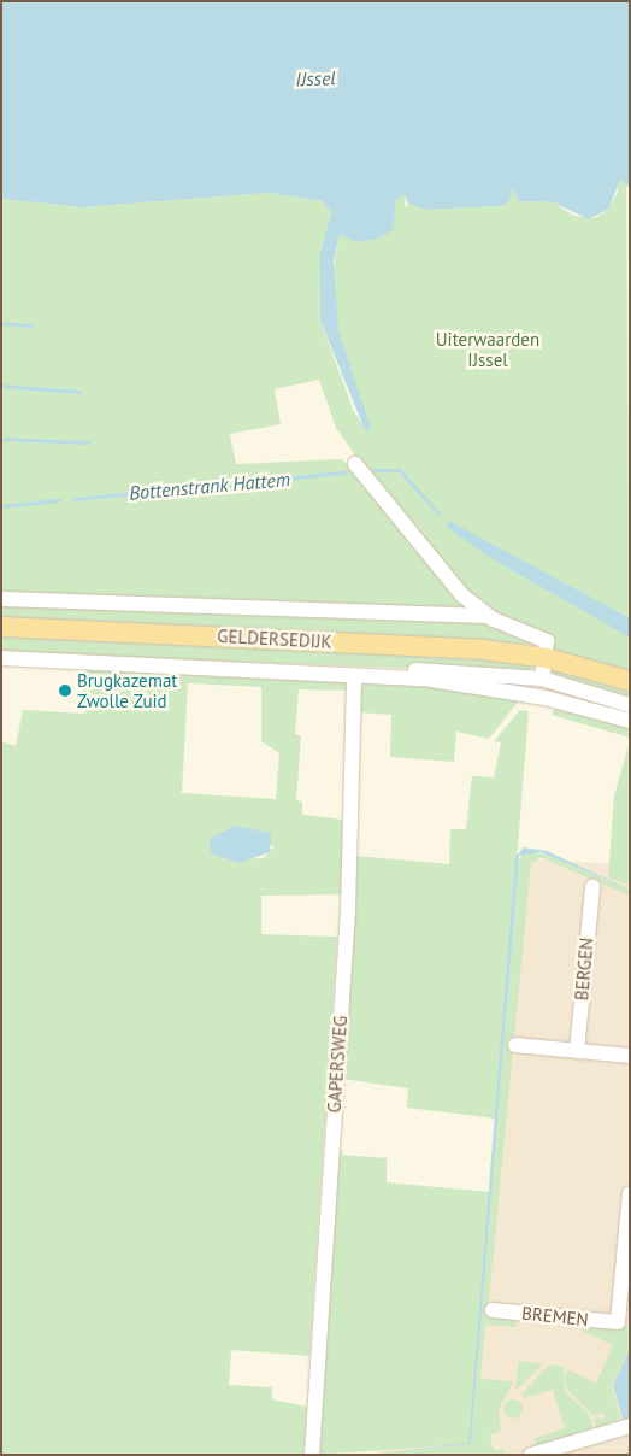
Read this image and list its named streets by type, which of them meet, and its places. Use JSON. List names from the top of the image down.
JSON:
{
  "streets": {
    "main road": ["GELDERSEDIJK"],
    "street": ["BERGEN", "GAPERSWEG", "BREMEN"]
  },
  "crossings": [
    ["GELDERSEDIJK", "GAPERSWEG"]
  ],
  "water": ["IJssel", "Bottenstrank Hattem"],
  "parks": ["Uiterwaarden IJssel"],
  "places": ["Brugkazemat Zwolle Zuid"]
}
